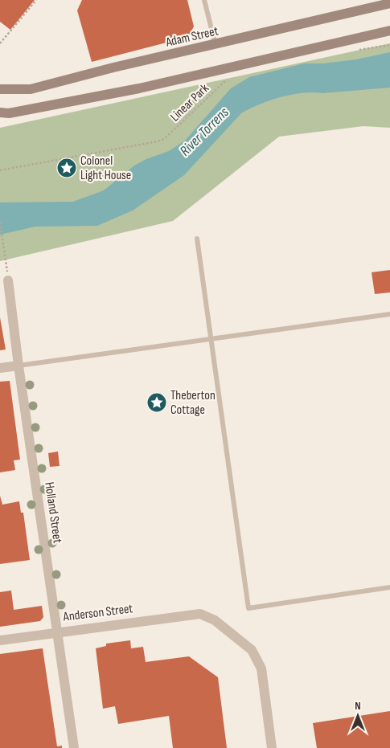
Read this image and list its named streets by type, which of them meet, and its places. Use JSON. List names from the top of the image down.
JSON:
{
  "streets": {
    "main road": ["Adam Street"],
    "street": ["Holland Street", "Anderson Street"],
    "path": ["Linear Park"]
  },
  "crossings": [
    ["Holland Street", "Anderson Street"]
  ],
  "water": ["River Torrens"],
  "places": {
    "place": ["Colonel Light House", "Theberton Cottage"]
  },
  "north": "top"
}
